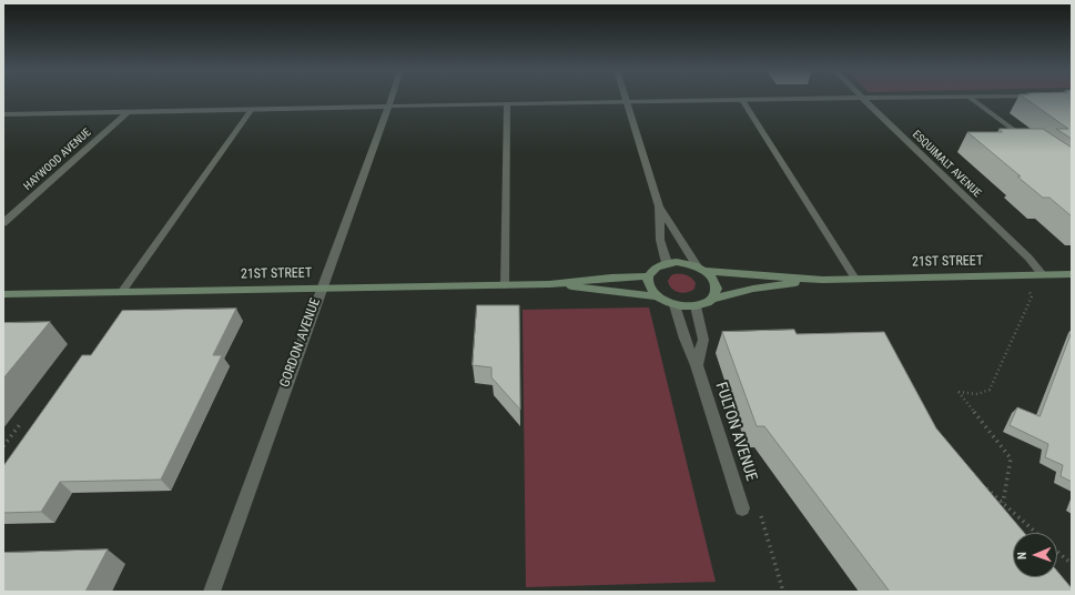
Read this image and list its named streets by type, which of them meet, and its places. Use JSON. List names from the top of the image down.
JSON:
{
  "streets": {
    "main road": ["21ST STREET"],
    "street": [
      "HAYWOOD AVENUE",
      "ESQUIMALT AVENUE",
      "GORDON AVENUE",
      "FULTON AVENUE"
    ]
  },
  "crossings": [
    ["ESQUIMALT AVENUE", "21ST STREET"],
    ["21ST STREET", "GORDON AVENUE"],
    ["21ST STREET", "FULTON AVENUE"]
  ],
  "north": "left"
}
